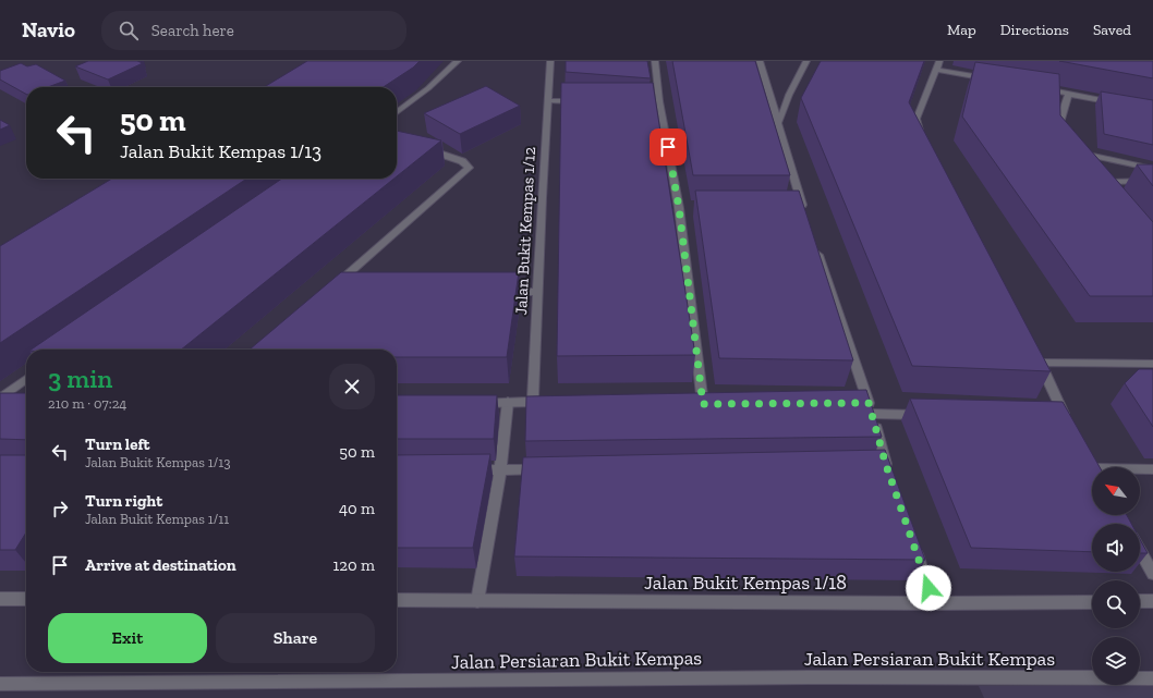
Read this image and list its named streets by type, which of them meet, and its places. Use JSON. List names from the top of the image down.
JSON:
{
  "streets": {
    "street": ["Jalan Bukit Kempas 1/12", "Jalan Bukit Kempas 1/18", "Jalan Persiaran Bukit Kempas"]
  },
  "north": "top left",
  "page": {
    "header": "Navio",
    "search": "Search here",
    "nav": ["Map", "Directions", "Saved"],
    "turn": ["50 m", "Jalan Bukit Kempas 1/13"],
    "heading": ["3 min", "210 m · 07:24"],
    "list": [
      {
        "name": "Turn left",
        "note": "Jalan Bukit Kempas 1/13",
        "value": "50 m"
      },
      {
        "name": "Turn right",
        "note": "Jalan Bukit Kempas 1/11",
        "value": "40 m"
      },
      {
        "name": "Arrive at destination",
        "value": "120 m"
      }
    ],
    "buttons": ["Exit", "Share"]
  }
}
